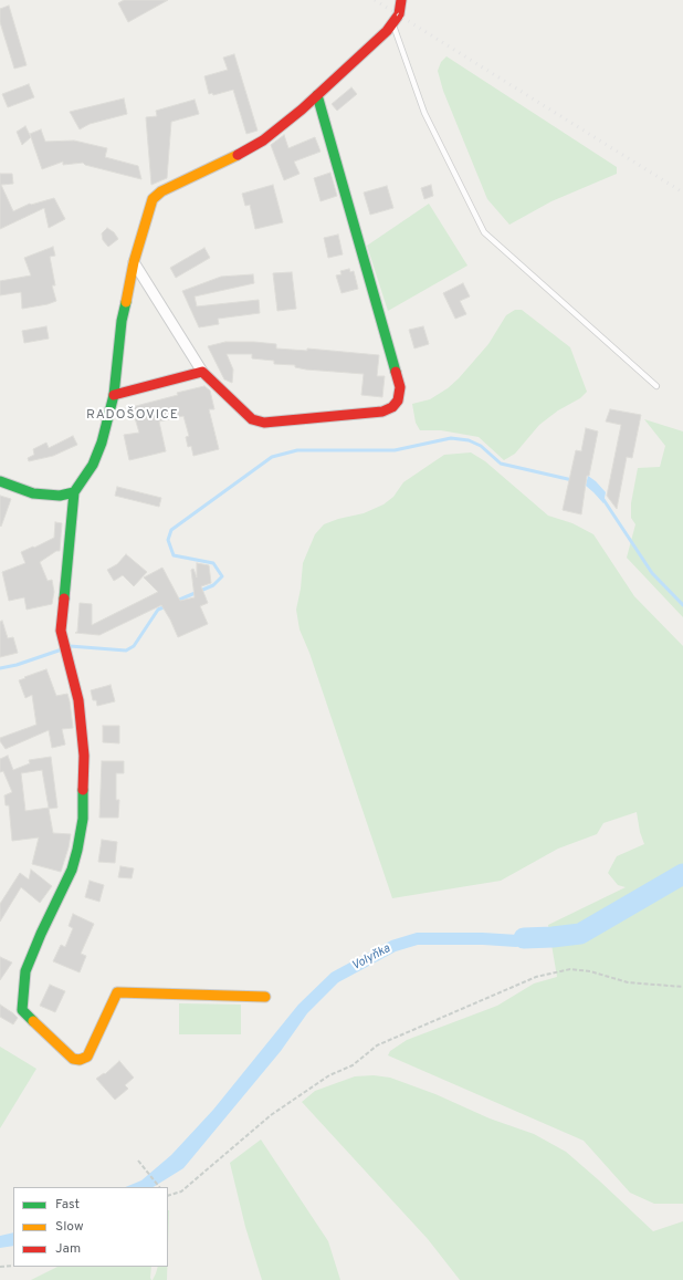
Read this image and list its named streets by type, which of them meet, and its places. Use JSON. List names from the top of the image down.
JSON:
{
  "districts": ["RADOŠOVICE"],
  "water": ["Volyňka"],
  "legend": ["Fast", "Slow", "Jam"]
}
